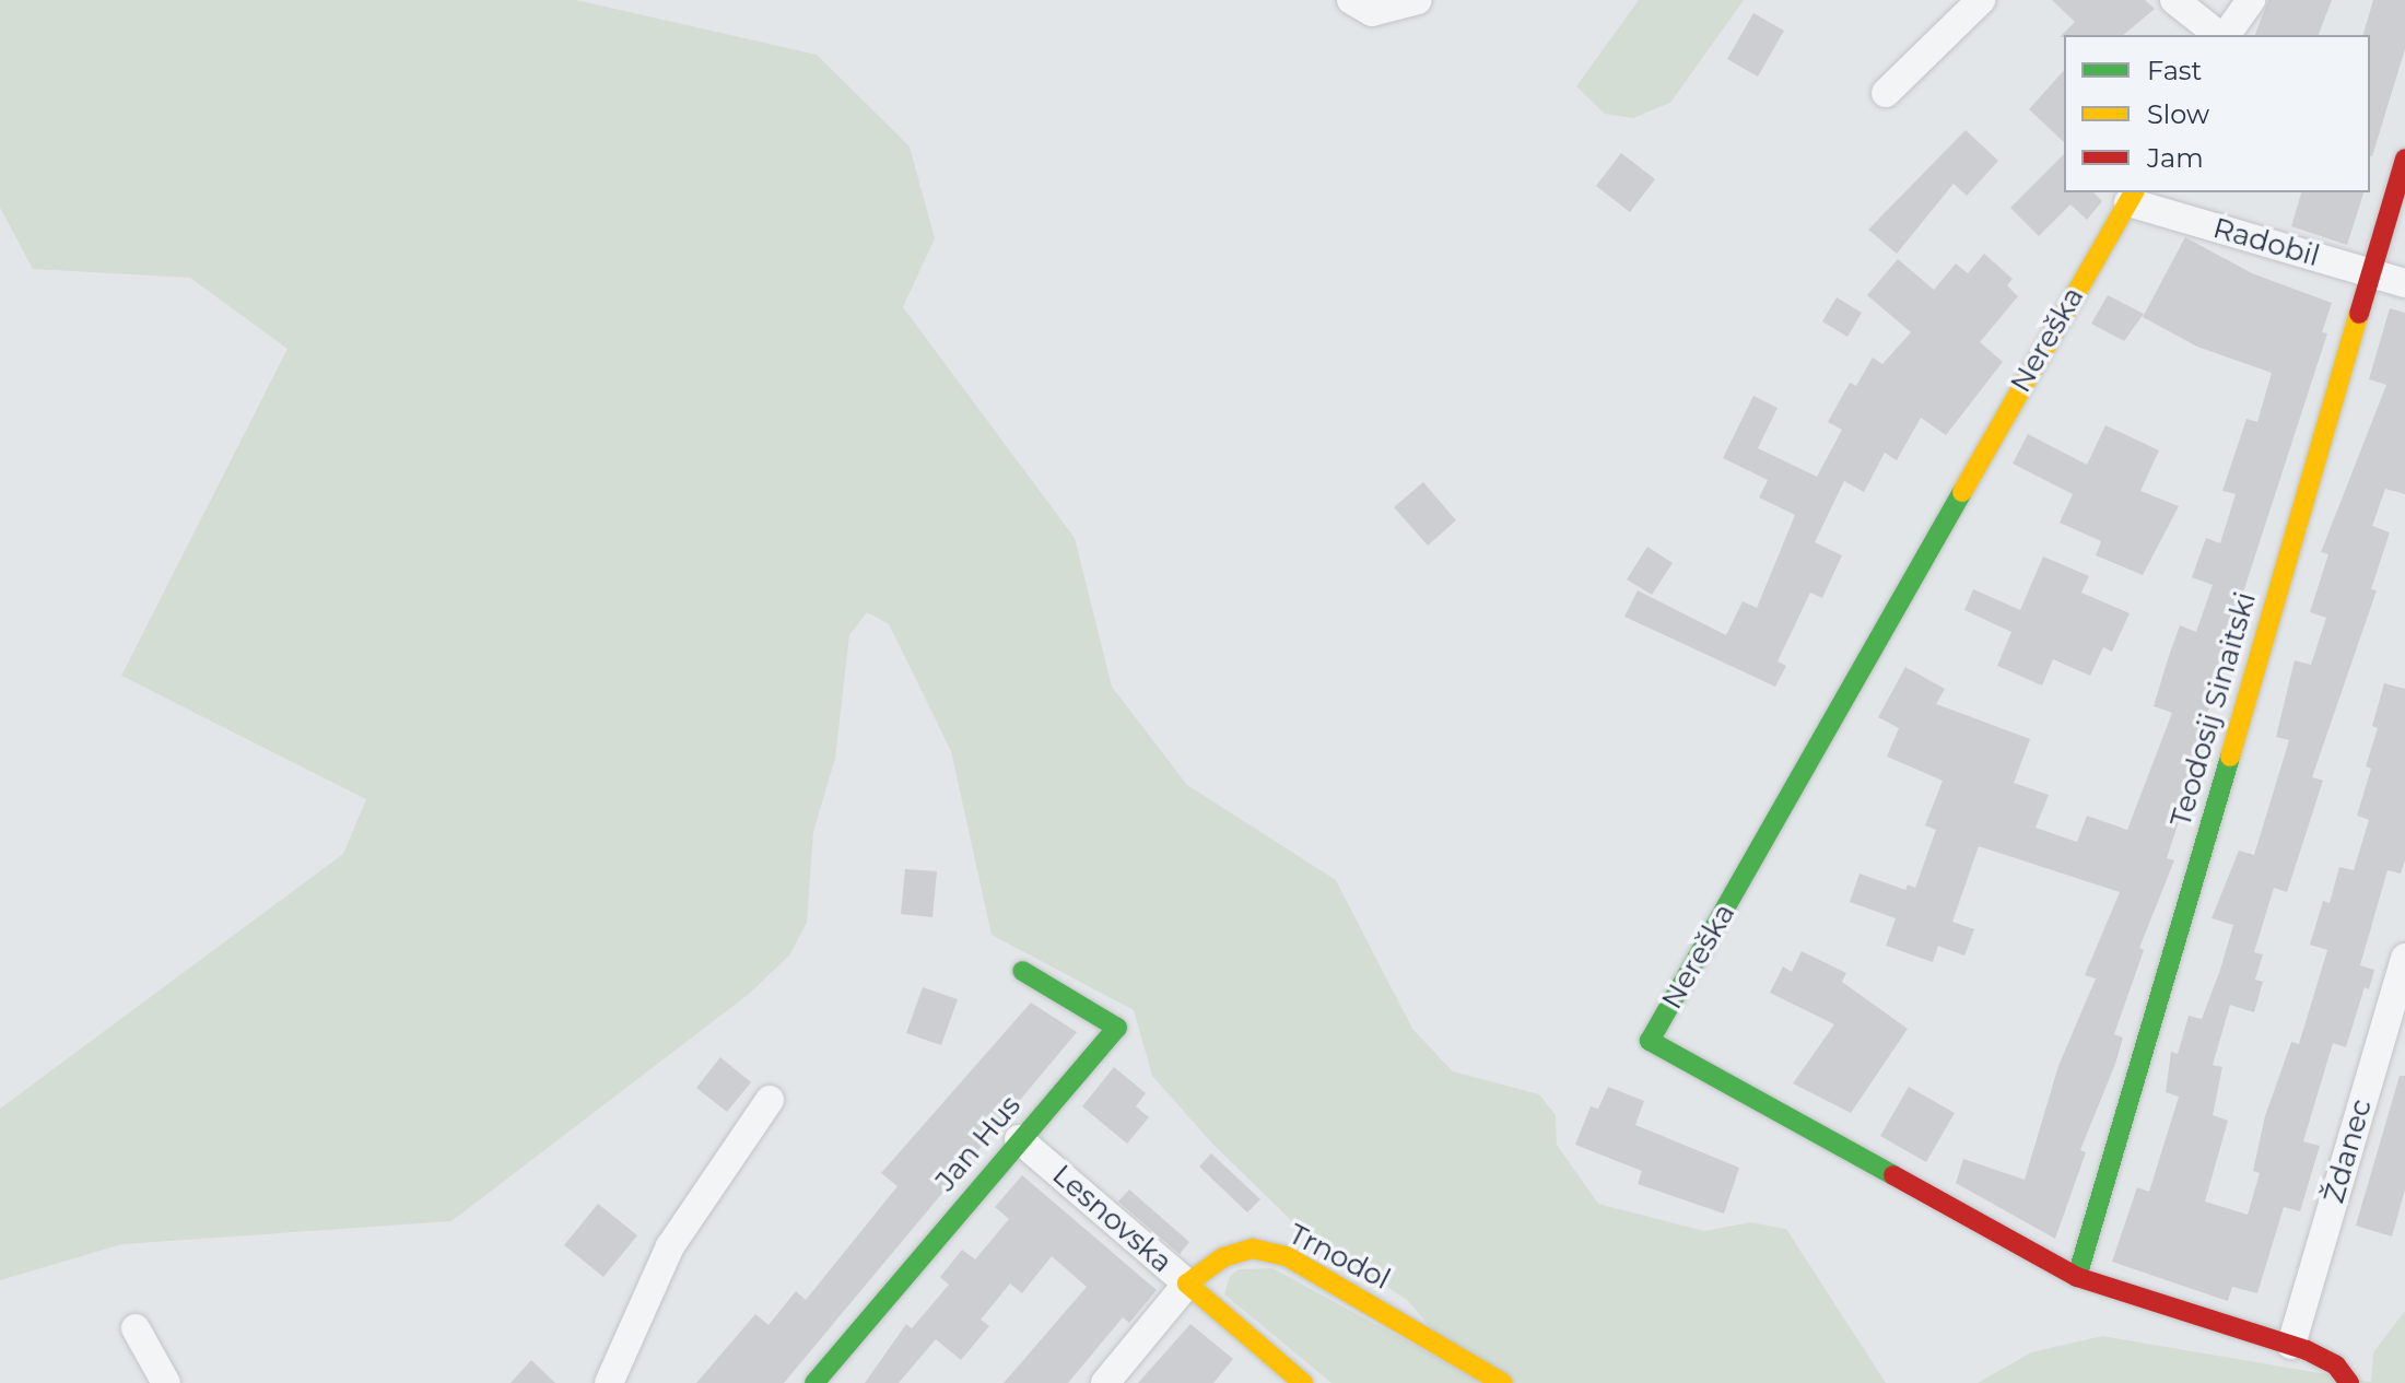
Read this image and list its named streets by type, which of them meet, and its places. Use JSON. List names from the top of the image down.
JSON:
{
  "streets": {
    "street": [
      "Radobil",
      "Nereška",
      "Teodosij Sinaitski",
      "Jan Hus",
      "Ždanec",
      "Lesnovska",
      "Trnodol"
    ]
  },
  "crossings": [
    ["Radobil", "Nereška"],
    ["Radobil", "Teodosij Sinaitski"],
    ["Nereška", "Teodosij Sinaitski"],
    ["Nereška", "Ždanec"],
    ["Jan Hus", "Lesnovska"],
    ["Lesnovska", "Trnodol"]
  ],
  "legend": ["Fast", "Slow", "Jam"]
}
